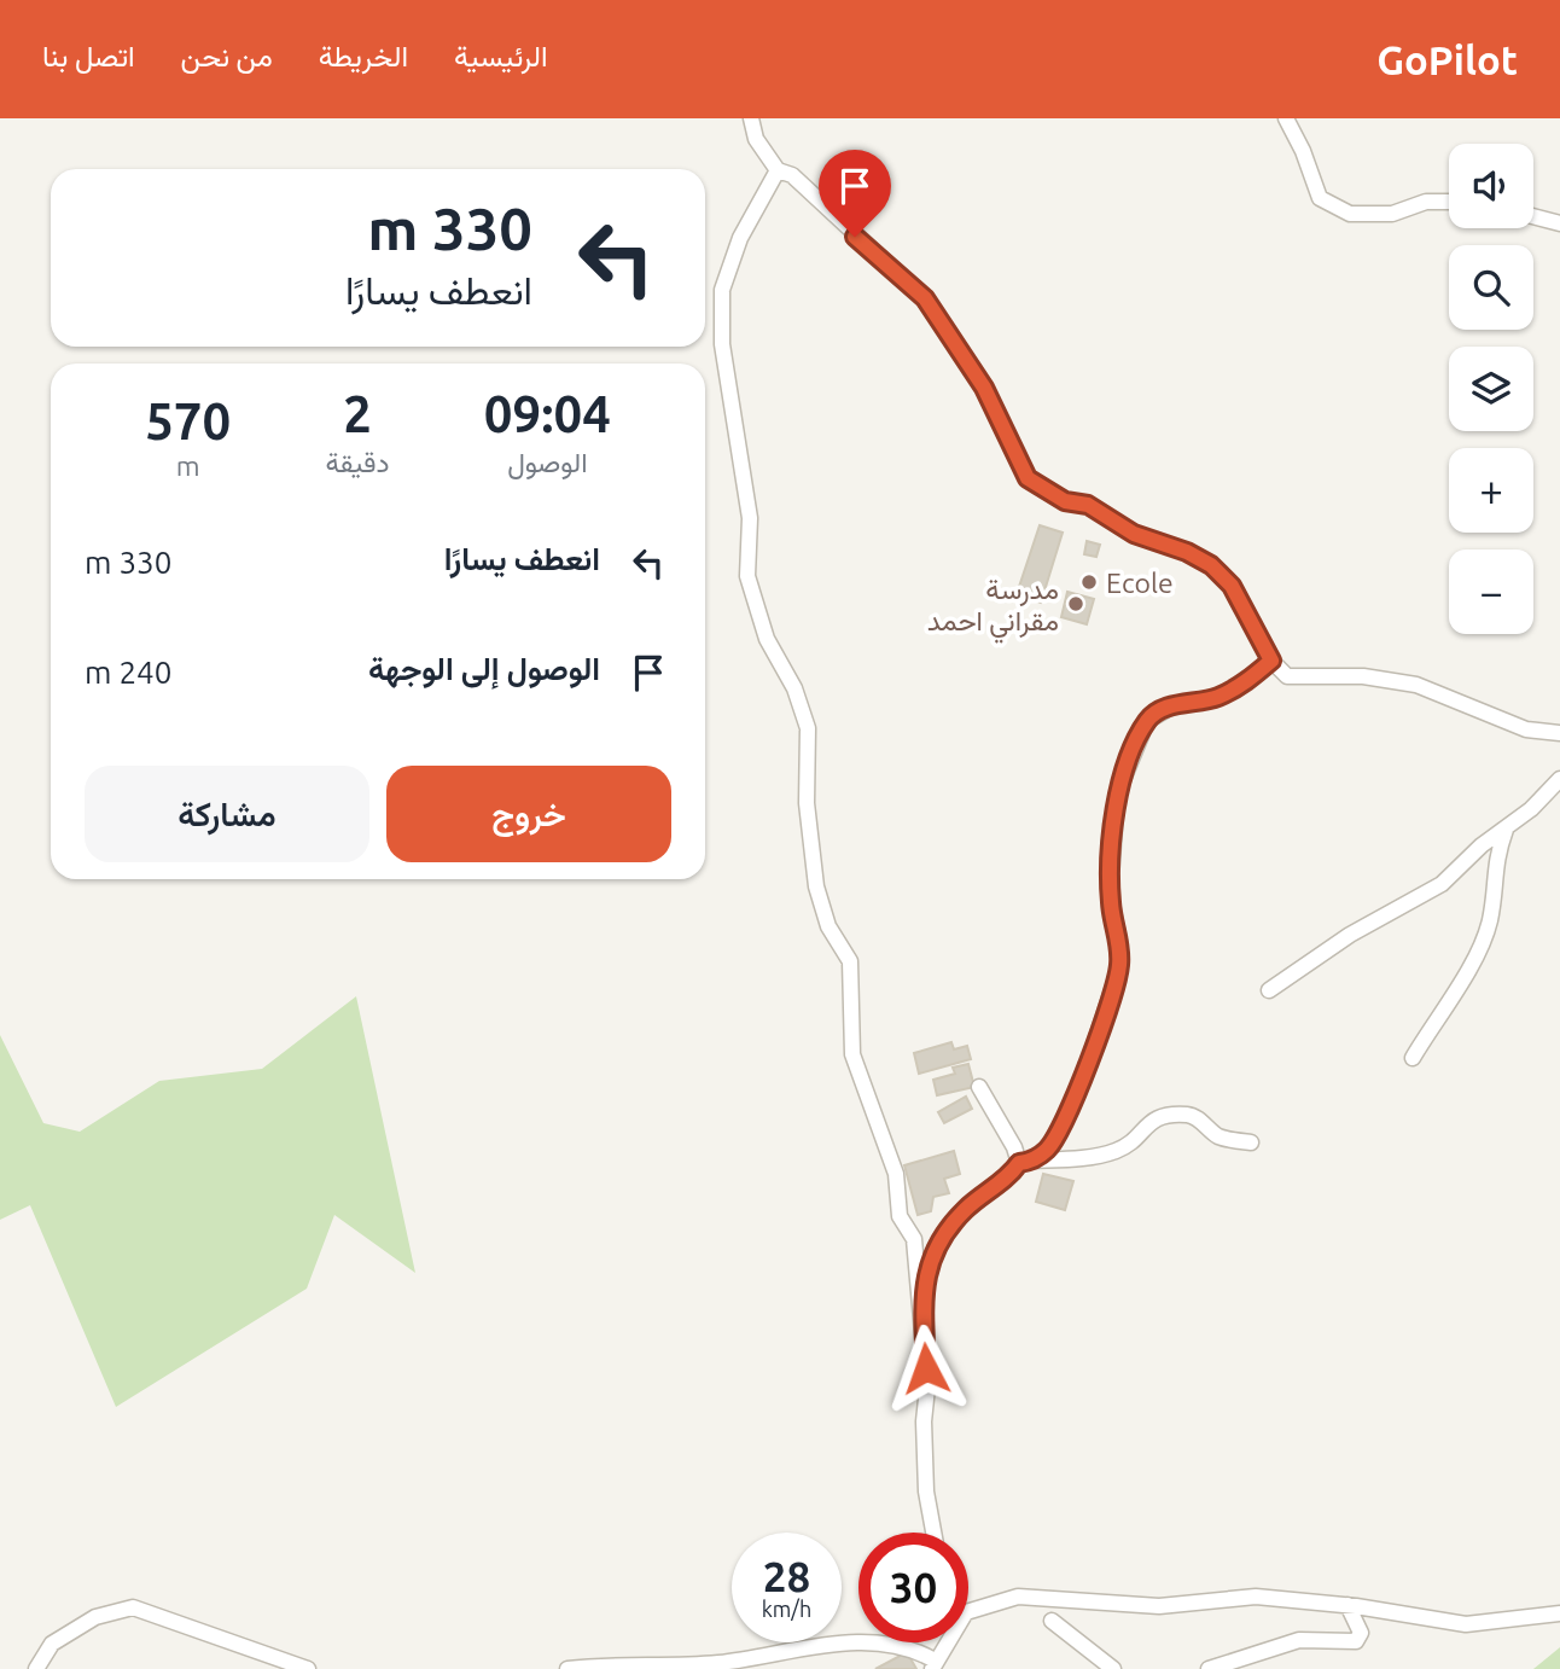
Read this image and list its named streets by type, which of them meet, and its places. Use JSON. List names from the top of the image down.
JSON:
{
  "places": ["Ecole", "مدرسة مقراني احمد"],
  "page": {
    "header": "GoPilot",
    "nav": [
      "الرئيسية",
      "الخريطة",
      "من نحن",
      "اتصل بنا"
    ],
    "map_buttons": ["+", "−"],
    "turn": ["330 m", "انعطف يسارًا"],
    "eta": [
      "09:04",
      "الوصول",
      "2",
      "دقيقة",
      "570",
      "m"
    ],
    "list": [
      {
        "name": "انعطف يسارًا",
        "value": "330 m"
      },
      {
        "name": "الوصول إلى الوجهة",
        "value": "240 m"
      }
    ],
    "buttons": ["خروج", "مشاركة"],
    "speed": "28 km/h",
    "limit": "30"
  }
}
